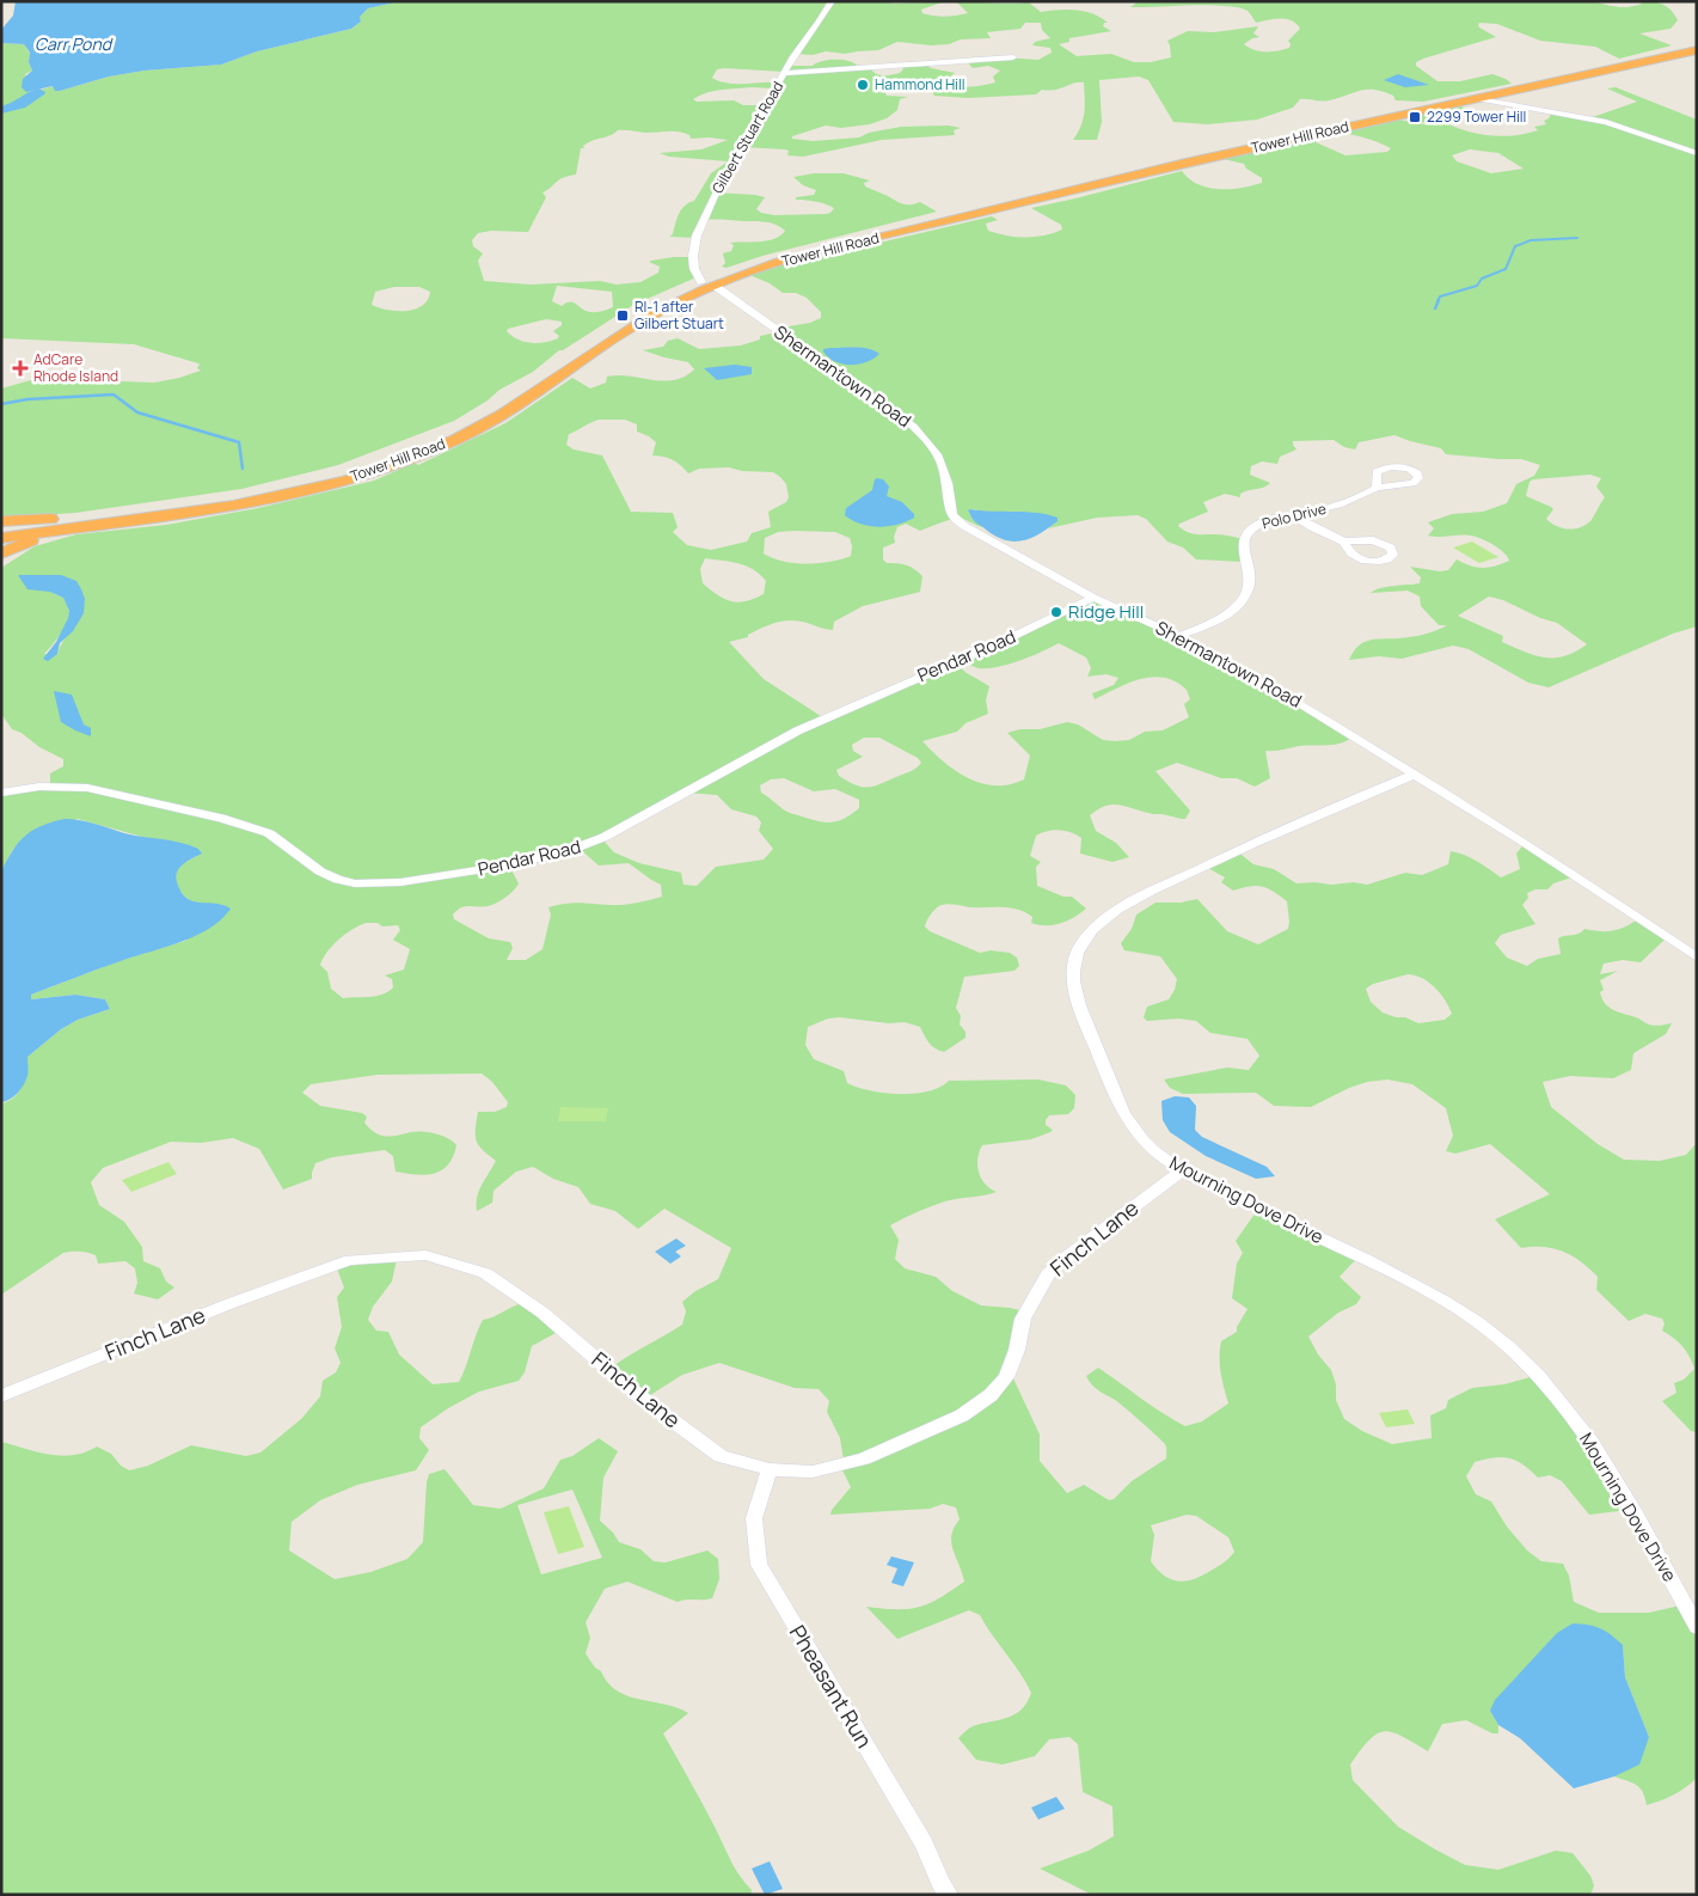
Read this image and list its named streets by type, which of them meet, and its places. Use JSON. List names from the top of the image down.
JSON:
{
  "streets": {
    "highway": ["Tower Hill Road"],
    "street": [
      "Gilbert Stuart Road",
      "Shermantown Road",
      "Polo Drive",
      "Pendar Road",
      "Mourning Dove Drive",
      "Finch Lane",
      "Pheasant Run"
    ]
  },
  "crossings": [
    ["Gilbert Stuart Road", "Tower Hill Road"],
    ["Gilbert Stuart Road", "Shermantown Road"],
    ["Tower Hill Road", "Shermantown Road"],
    ["Shermantown Road", "Polo Drive"],
    ["Shermantown Road", "Pendar Road"],
    ["Shermantown Road", "Mourning Dove Drive"],
    ["Mourning Dove Drive", "Finch Lane"],
    ["Finch Lane", "Pheasant Run"]
  ],
  "water": ["Carr Pond"],
  "places": {
    "other": ["Hammond Hill", "Ridge Hill"],
    "transit": ["2299 Tower Hill", "RI-1 after Gilbert Stuart"],
    "health": ["AdCare Rhode Island"]
  }
}
